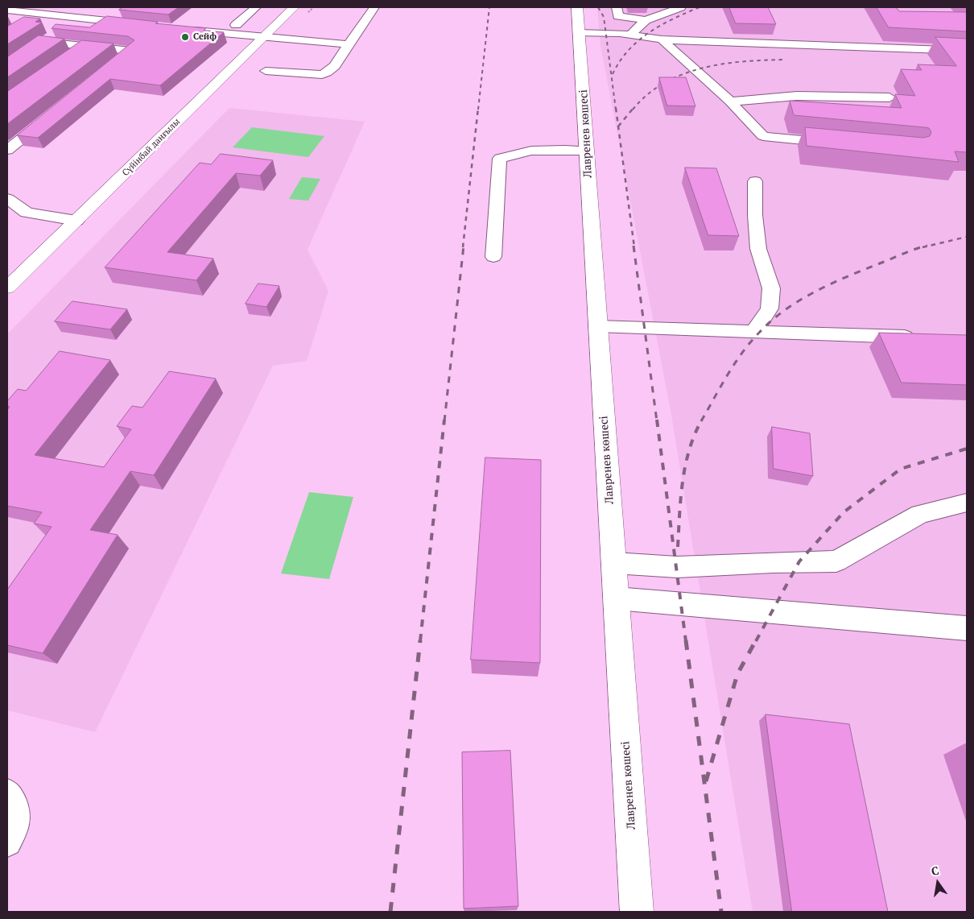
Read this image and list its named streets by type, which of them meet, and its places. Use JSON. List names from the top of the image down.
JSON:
{
  "streets": {
    "main road": ["Лавренев көшесі", "Сүйінбай даңғылы"]
  },
  "places": ["Сейф"],
  "north": "top"
}
